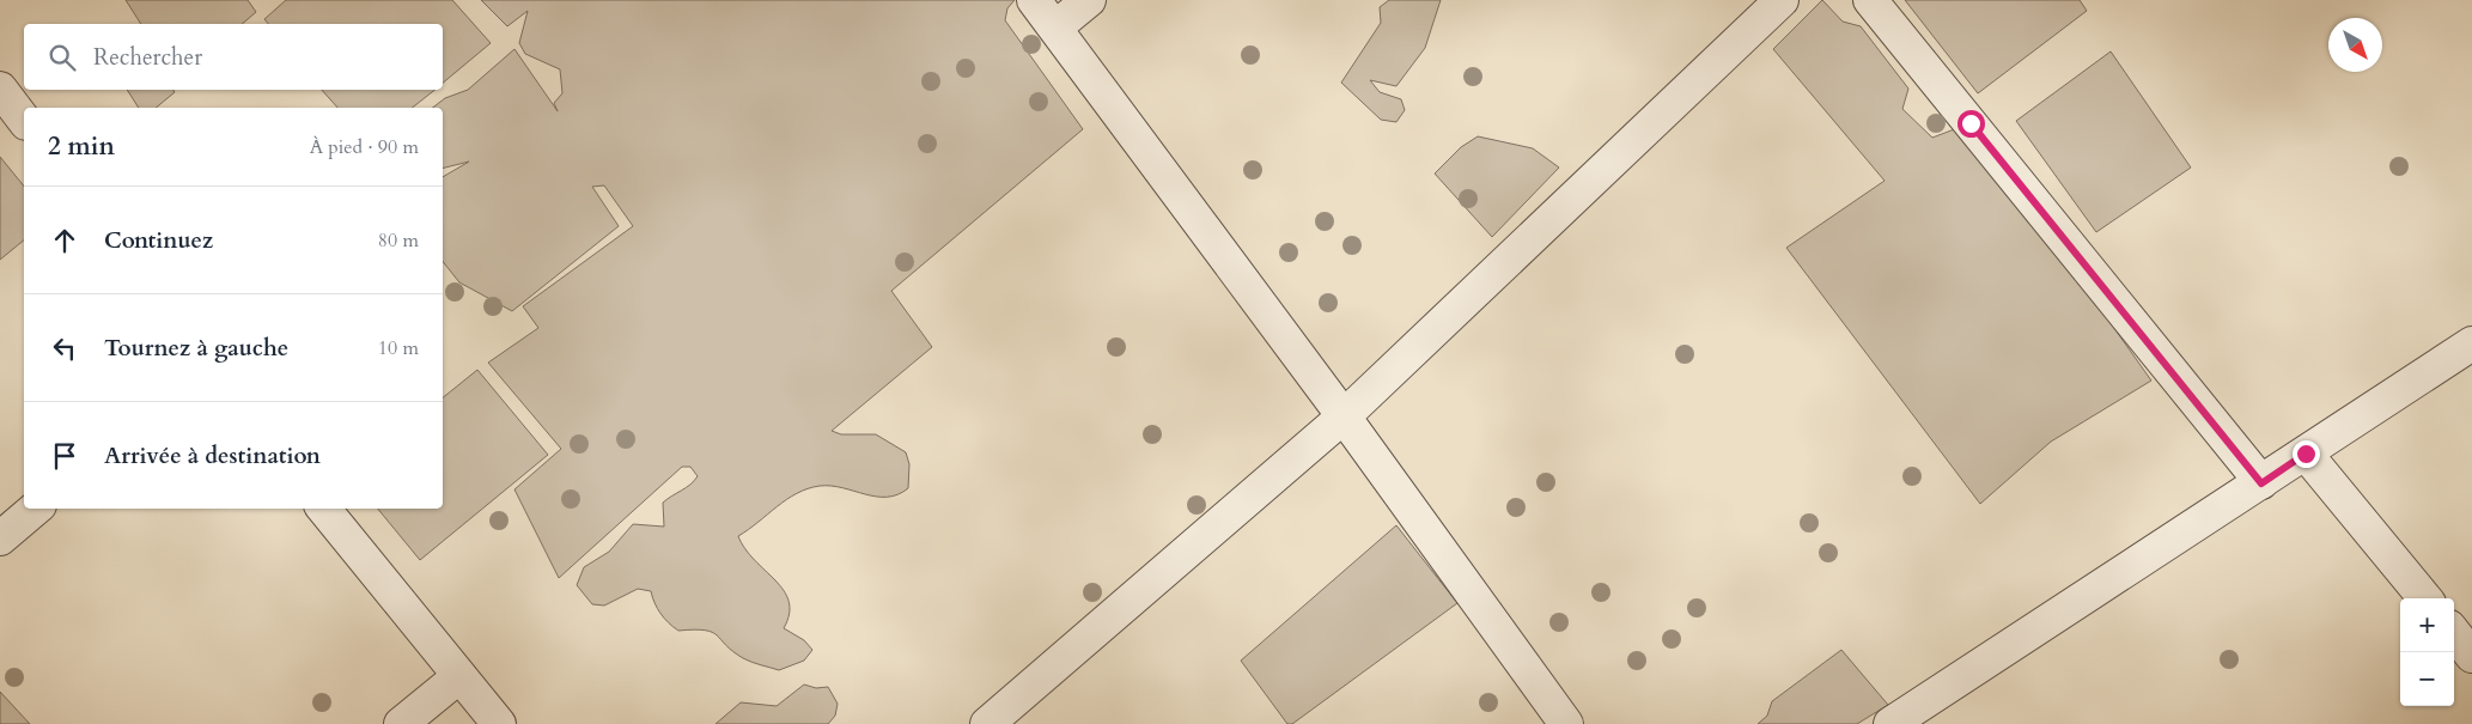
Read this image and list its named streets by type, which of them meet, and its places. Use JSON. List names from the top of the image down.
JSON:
{
  "north": "bottom right",
  "page": {
    "search": "Rechercher",
    "heading": ["2 min", "À pied · 90 m"],
    "list": [
      ["Continuez", "80 m"],
      ["Tournez à gauche", "10 m"],
      "Arrivée à destination"
    ],
    "map_buttons": ["+", "−"]
  }
}
